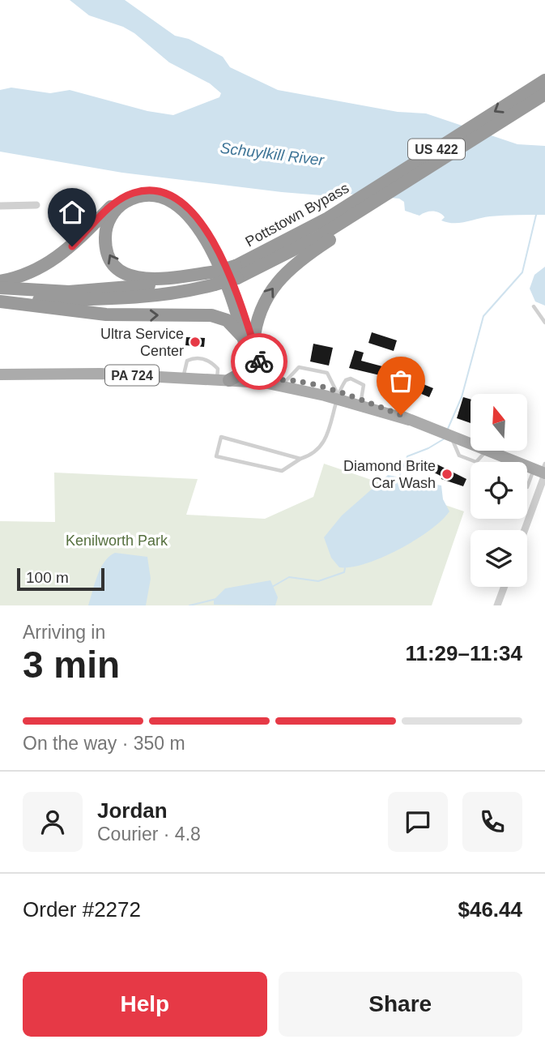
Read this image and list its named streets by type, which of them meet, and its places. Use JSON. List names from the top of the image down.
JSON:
{
  "streets": {
    "highway": ["US 422", "Pottstown Bypass"],
    "main road": ["PA 724"]
  },
  "crossings": [
    ["US 422", "Pottstown Bypass"]
  ],
  "water": ["Schuylkill River"],
  "parks": ["Kenilworth Park"],
  "places": ["Ultra Service Center", "Diamond Brite Car Wash"],
  "scale_bar": "100 m",
  "north": "top",
  "page": {
    "scale": "100 m",
    "heading": ["3 min", "Arriving in", "11:29–11:34"],
    "panel": [
      "Jordan",
      "Courier · 4.8",
      "Order #2272",
      "$46.44"
    ],
    "bar": "On the way · 350 m",
    "buttons": ["Help", "Share"]
  }
}
